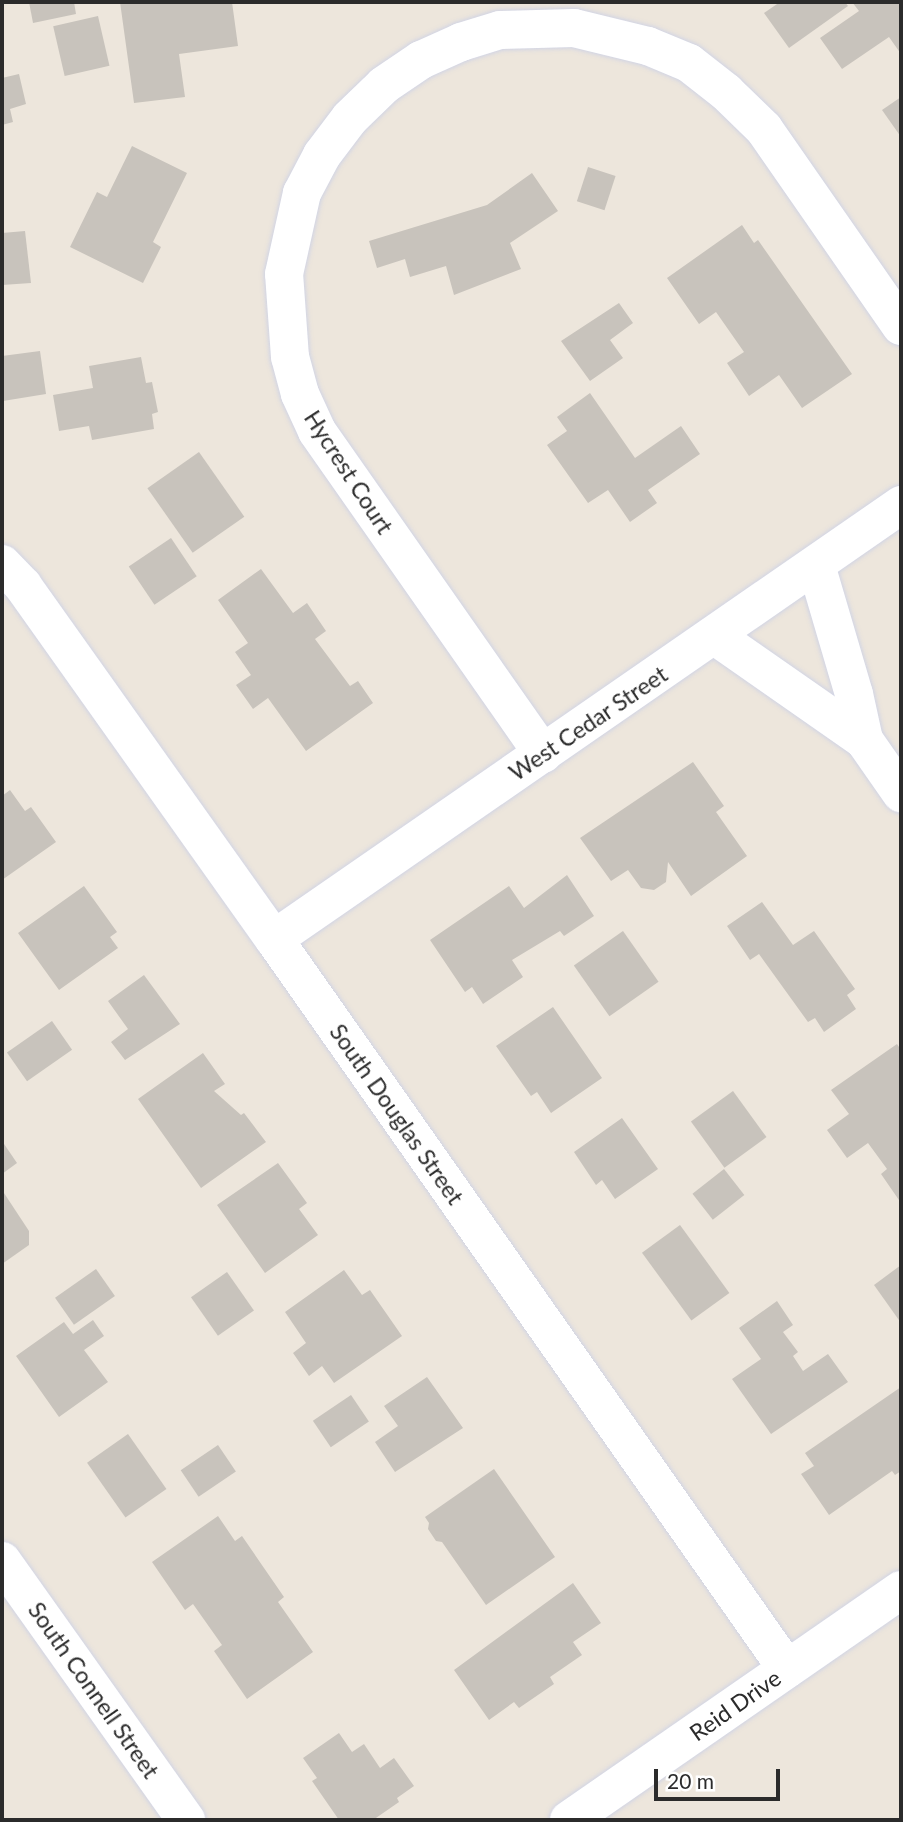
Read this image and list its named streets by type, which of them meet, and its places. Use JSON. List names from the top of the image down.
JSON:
{
  "streets": {
    "street": [
      "Hycrest Court",
      "West Cedar Street",
      "South Douglas Street",
      "South Connell Street",
      "Reid Drive"
    ]
  },
  "crossings": [
    ["Hycrest Court", "West Cedar Street"],
    ["West Cedar Street", "South Douglas Street"],
    ["South Douglas Street", "Reid Drive"]
  ],
  "scale_bar": "20 m"
}
